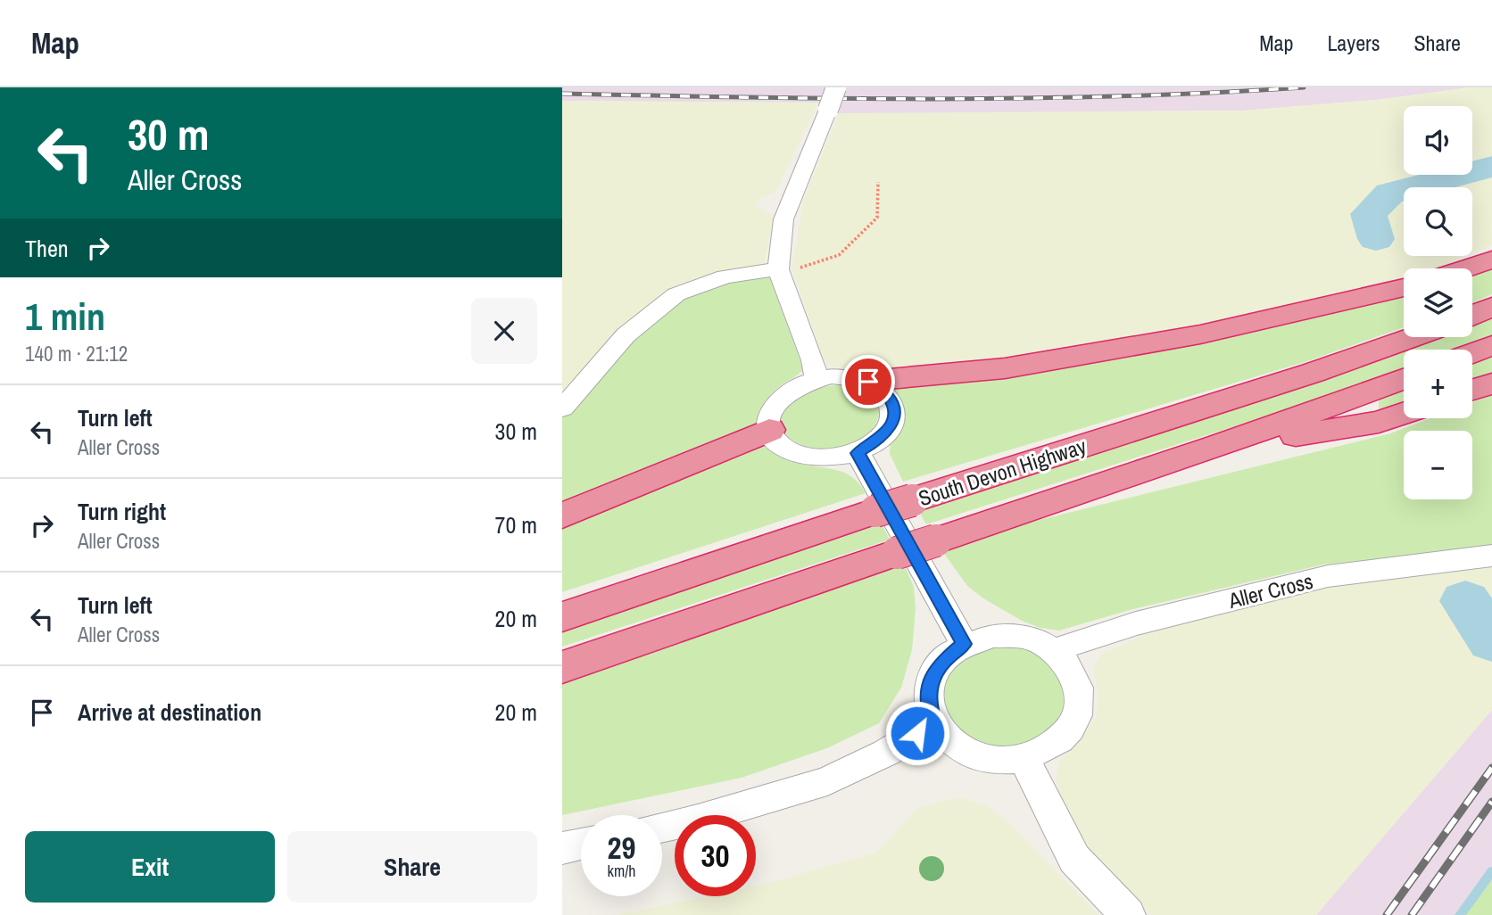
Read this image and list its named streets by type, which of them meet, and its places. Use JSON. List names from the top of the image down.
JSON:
{
  "streets": {
    "highway": ["South Devon Highway"],
    "street": ["Aller Cross"]
  },
  "page": {
    "header": "Map",
    "nav": ["Map", "Layers", "Share"],
    "turn": ["30 m", "Aller Cross"],
    "map_buttons": ["+", "−"],
    "then": "Then",
    "heading": ["1 min", "140 m · 21:12"],
    "list": [
      {
        "name": "Turn left",
        "note": "Aller Cross",
        "value": "30 m"
      },
      {
        "name": "Turn right",
        "note": "Aller Cross",
        "value": "70 m"
      },
      {
        "name": "Turn left",
        "note": "Aller Cross",
        "value": "20 m"
      },
      {
        "name": "Arrive at destination",
        "value": "20 m"
      }
    ],
    "speed": "29 km/h",
    "limit": "30",
    "buttons": ["Exit", "Share"]
  }
}
